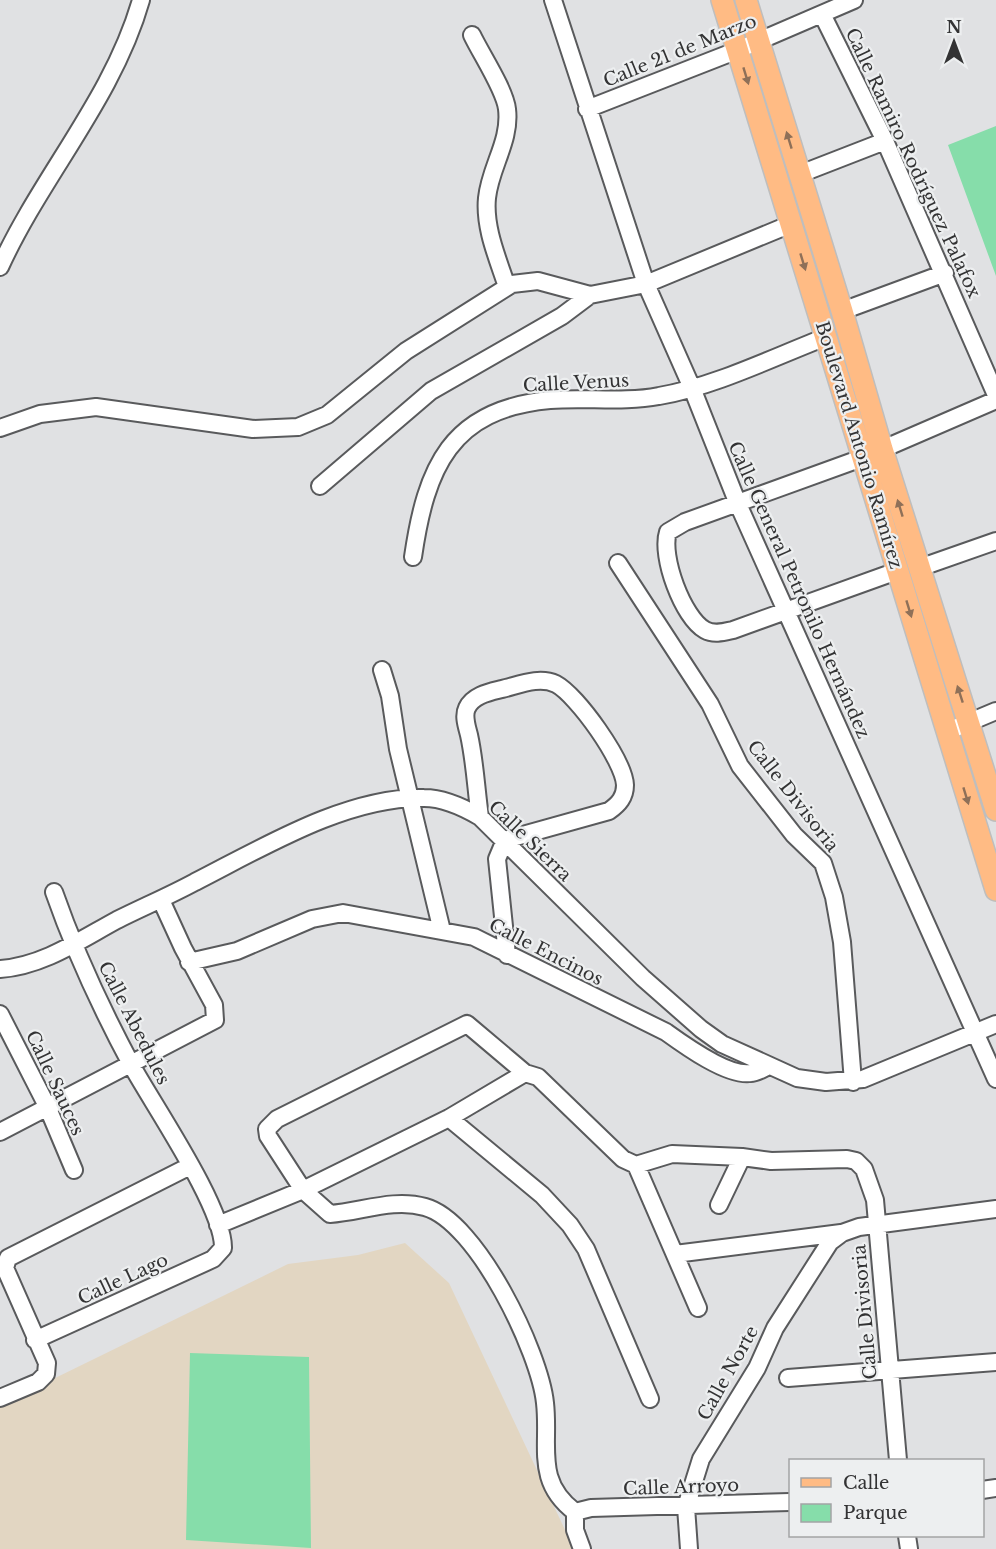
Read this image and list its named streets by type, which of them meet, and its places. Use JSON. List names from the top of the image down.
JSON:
{
  "streets": {
    "main road": ["Boulevard Antonio Ramírez"],
    "street": [
      "Calle 21 de Marzo",
      "Calle Ramiro Rodríguez Palafox",
      "Calle Venus",
      "Calle General Petronilo Hernández",
      "Calle Divisoria",
      "Calle Sierra",
      "Calle Encinos",
      "Calle Abedules",
      "Calle Sauces",
      "Calle Lago",
      "Calle Norte",
      "Calle Arroyo"
    ]
  },
  "crossings": [
    ["Calle 21 de Marzo", "Calle Ramiro Rodríguez Palafox"],
    ["Calle 21 de Marzo", "Boulevard Antonio Ramírez"],
    ["Calle 21 de Marzo", "Calle General Petronilo Hernández"],
    ["Calle Venus", "Boulevard Antonio Ramírez"],
    ["Calle Venus", "Calle General Petronilo Hernández"],
    ["Calle General Petronilo Hernández", "Calle Sierra"],
    ["Calle Divisoria", "Calle Sierra"],
    ["Calle Sierra", "Calle Encinos"],
    ["Calle Sierra", "Calle Abedules"],
    ["Calle Abedules", "Calle Lago"],
    ["Calle Norte", "Calle Arroyo"]
  ],
  "legend": ["Calle", "Parque"],
  "north": "top"
}
